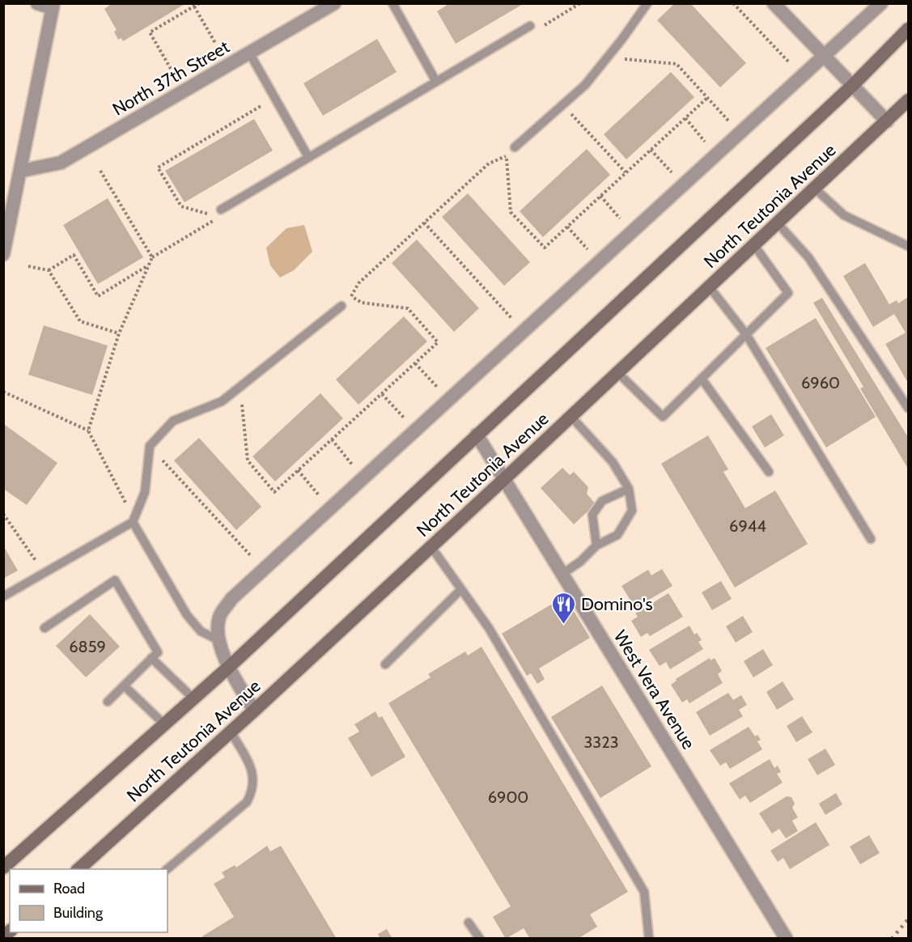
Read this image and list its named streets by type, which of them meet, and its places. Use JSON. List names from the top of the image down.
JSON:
{
  "streets": {
    "main road": ["North Teutonia Avenue"],
    "street": ["North 37th Street", "West Vera Avenue"]
  },
  "crossings": [
    ["North Teutonia Avenue", "West Vera Avenue"]
  ],
  "places": {
    "restaurant": ["Domino's"]
  },
  "house_numbers": [
    "6960",
    "6944",
    "6859",
    "3323",
    "6900"
  ],
  "legend": ["Road", "Building"]
}
